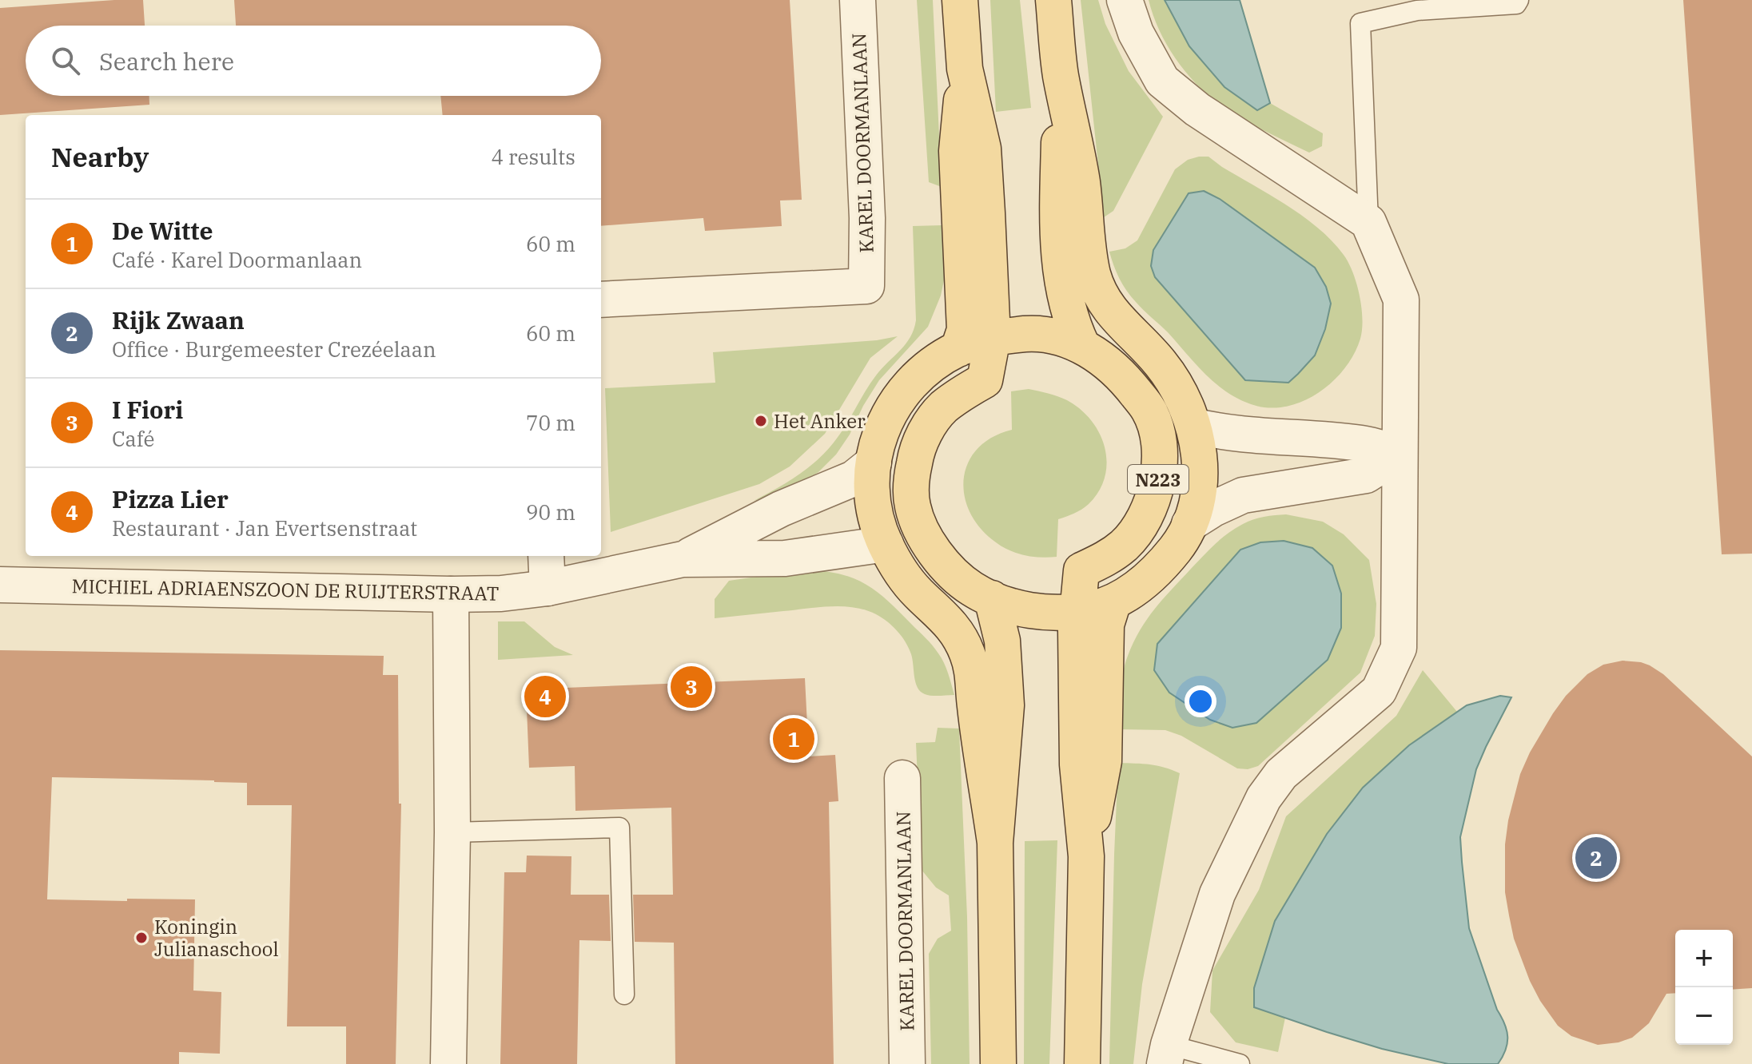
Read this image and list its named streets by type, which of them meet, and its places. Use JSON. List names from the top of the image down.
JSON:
{
  "streets": {
    "main road": ["N223"],
    "street": ["KAREL DOORMANLAAN", "MICHIEL ADRIAENSZOON DE RUIJTERSTRAAT"]
  },
  "crossings": [
    ["N223", "MICHIEL ADRIAENSZOON DE RUIJTERSTRAAT"]
  ],
  "places": ["Het Anker", "Koningin Julianaschool"],
  "page": {
    "search": "Search here",
    "heading": ["Nearby", "4 results"],
    "list": [
      {
        "mark": "1",
        "name": "De Witte",
        "note": "Café · Karel Doormanlaan",
        "value": "60 m"
      },
      {
        "mark": "2",
        "name": "Rijk Zwaan",
        "note": "Office · Burgemeester Crezéelaan",
        "value": "60 m"
      },
      {
        "mark": "3",
        "name": "I Fiori",
        "note": "Café",
        "value": "70 m"
      },
      {
        "mark": "4",
        "name": "Pizza Lier",
        "note": "Restaurant · Jan Evertsenstraat",
        "value": "90 m"
      }
    ],
    "pins": [
      "3",
      "4",
      "1",
      "2"
    ],
    "map_buttons": ["+", "−"]
  }
}
